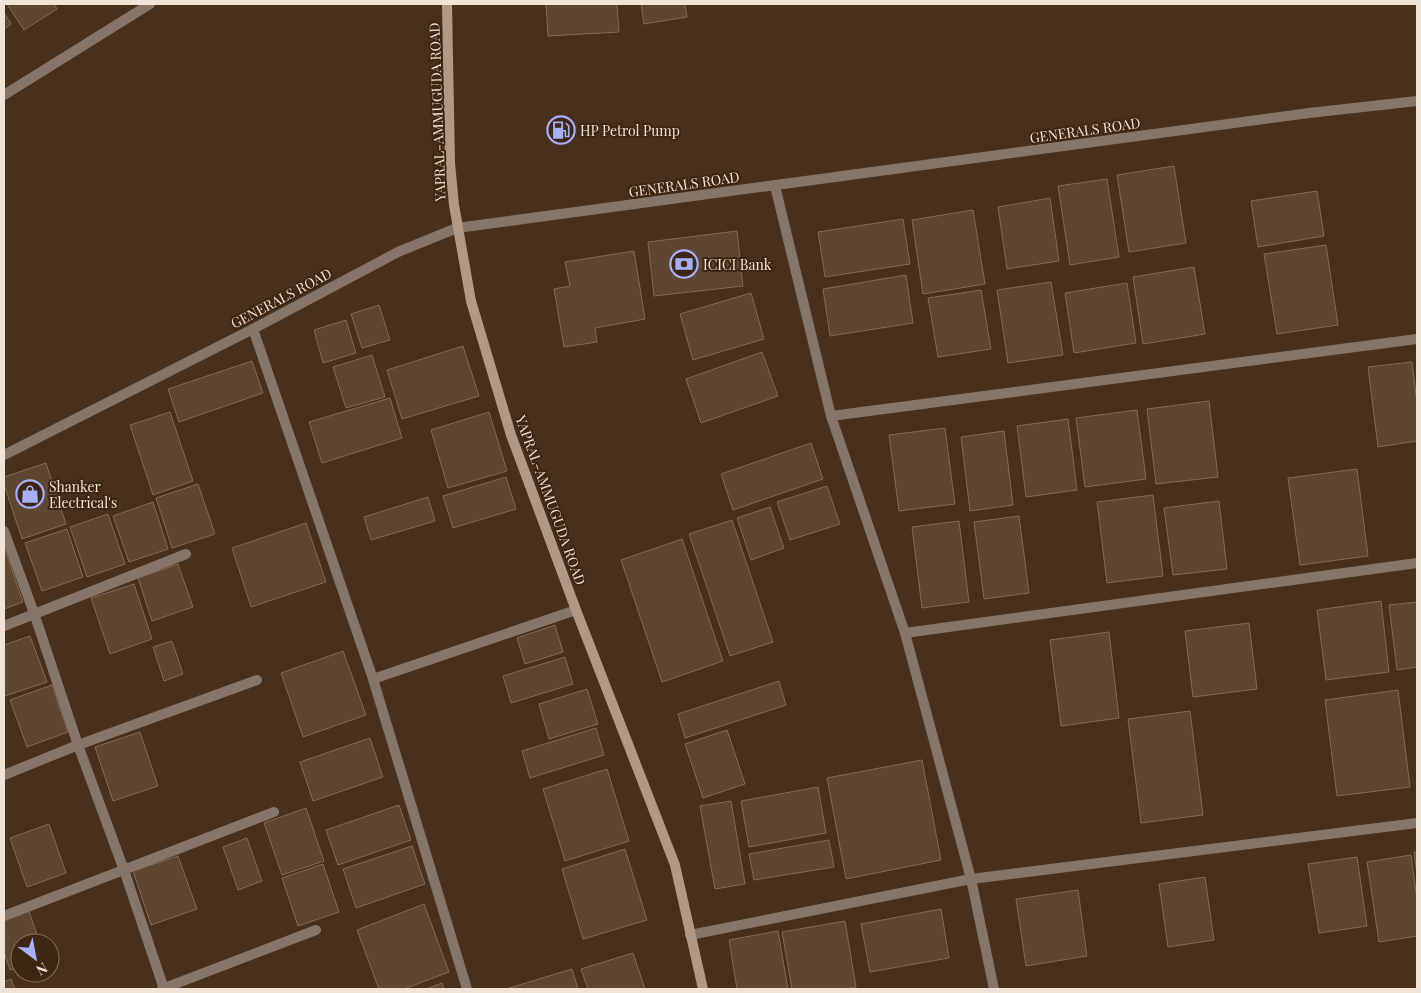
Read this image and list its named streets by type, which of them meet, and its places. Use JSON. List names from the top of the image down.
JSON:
{
  "streets": {
    "main road": ["YAPRAL-AMMUGUDA ROAD"],
    "street": ["GENERALS ROAD"]
  },
  "crossings": [
    ["YAPRAL-AMMUGUDA ROAD", "GENERALS ROAD"]
  ],
  "places": {
    "fuel station": ["HP Petrol Pump"],
    "bank": ["ICICI Bank"],
    "shop": ["Shanker Electrical's"]
  },
  "north": "bottom right"
}
